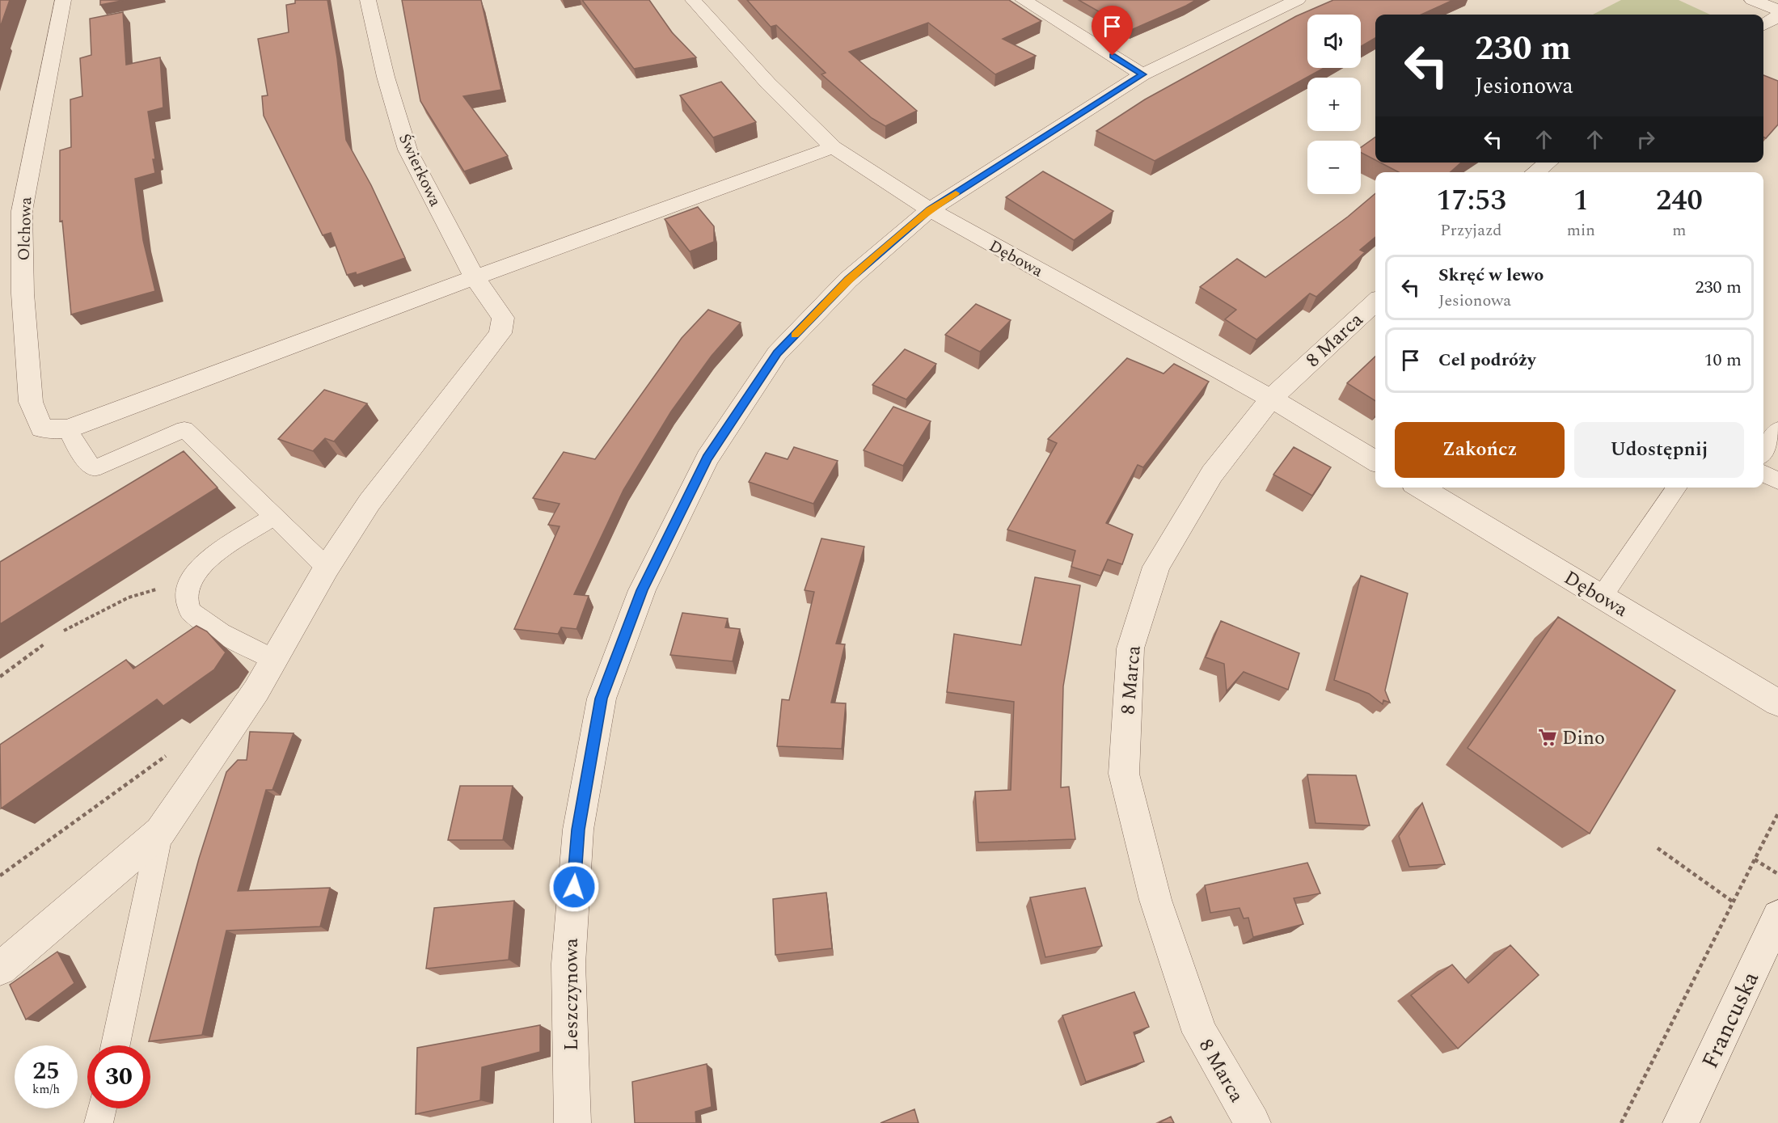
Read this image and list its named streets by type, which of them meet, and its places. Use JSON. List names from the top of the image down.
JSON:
{
  "streets": {
    "street": [
      "Świerkowa",
      "Olchowa",
      "Dębowa",
      "8 Marca",
      "Leszczynowa",
      "Francuska"
    ]
  },
  "crossings": [
    ["Dębowa", "8 Marca"],
    ["Dębowa", "Leszczynowa"]
  ],
  "places": {
    "supermarket": ["Dino"]
  },
  "page": {
    "map_buttons": ["+", "−"],
    "turn": ["230 m", "Jesionowa"],
    "eta": [
      "17:53",
      "Przyjazd",
      "1",
      "min",
      "240",
      "m"
    ],
    "list": [
      {
        "name": "Skręć w lewo",
        "note": "Jesionowa",
        "value": "230 m"
      },
      {
        "name": "Cel podróży",
        "value": "10 m"
      }
    ],
    "buttons": ["Zakończ", "Udostępnij"],
    "speed": "25 km/h",
    "limit": "30"
  }
}
